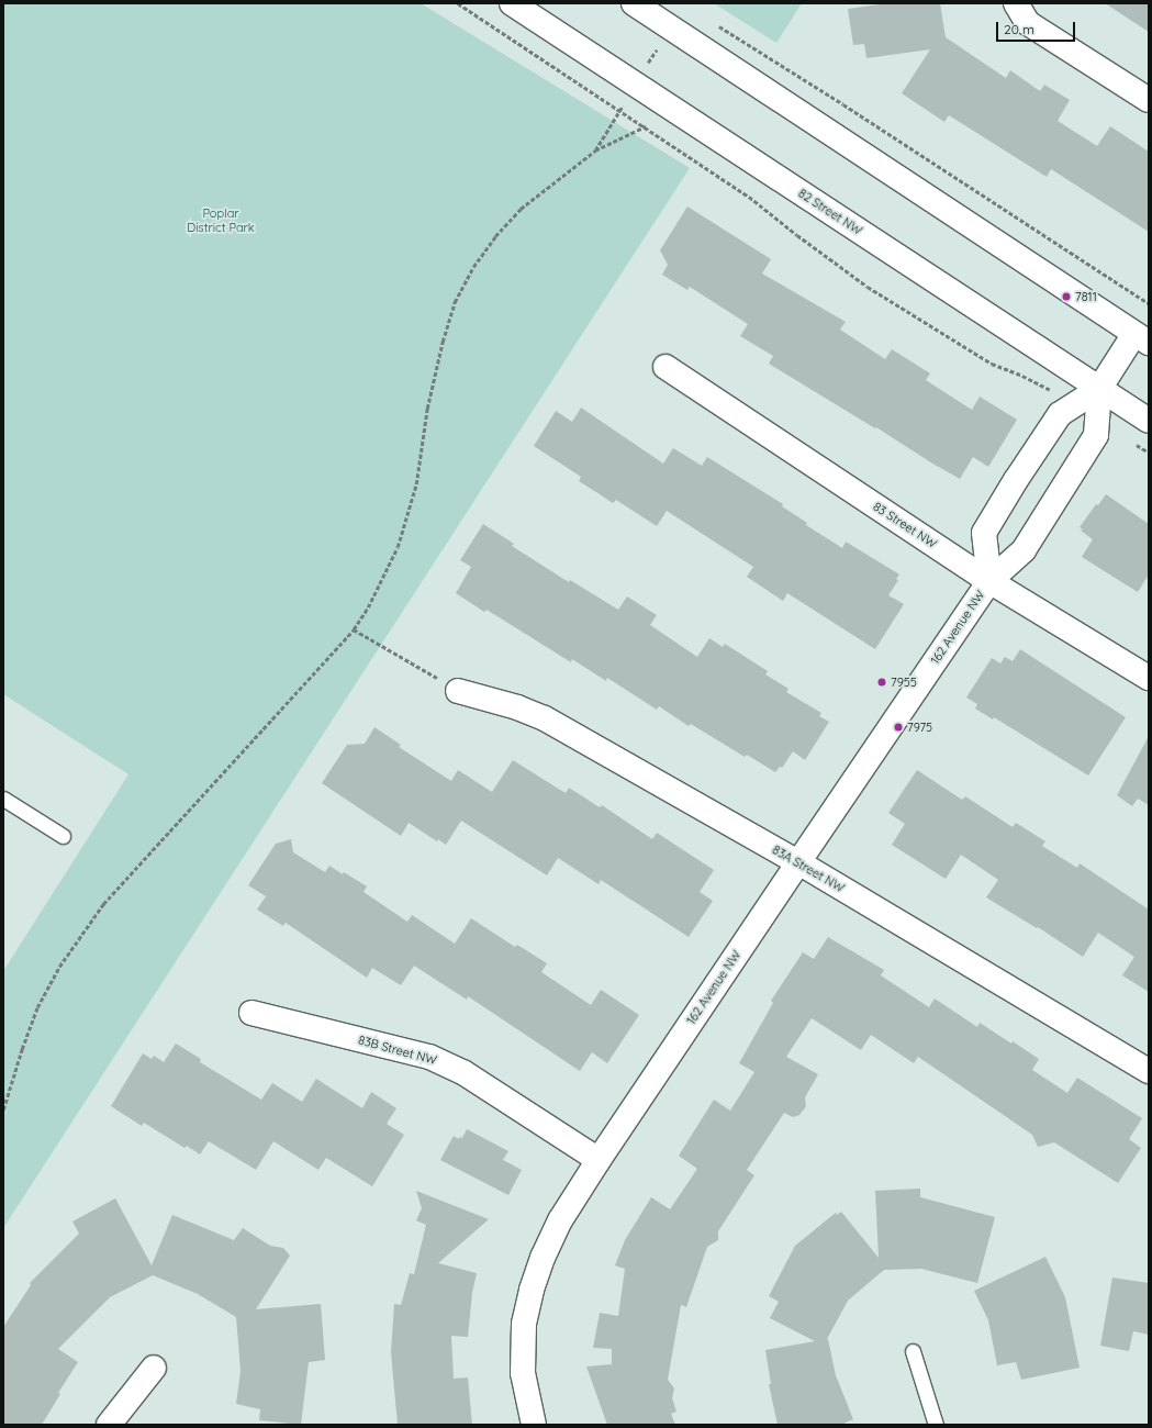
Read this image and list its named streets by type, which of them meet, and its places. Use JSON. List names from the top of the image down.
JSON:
{
  "streets": {
    "street": [
      "82 Street NW",
      "83 Street NW",
      "162 Avenue NW",
      "83A Street NW",
      "83B Street NW"
    ]
  },
  "crossings": [
    ["82 Street NW", "162 Avenue NW"],
    ["83 Street NW", "162 Avenue NW"],
    ["162 Avenue NW", "83A Street NW"],
    ["162 Avenue NW", "83B Street NW"]
  ],
  "parks": ["Poplar District Park"],
  "places": ["7811", "7955", "7975"],
  "scale_bar": "20 m"
}
